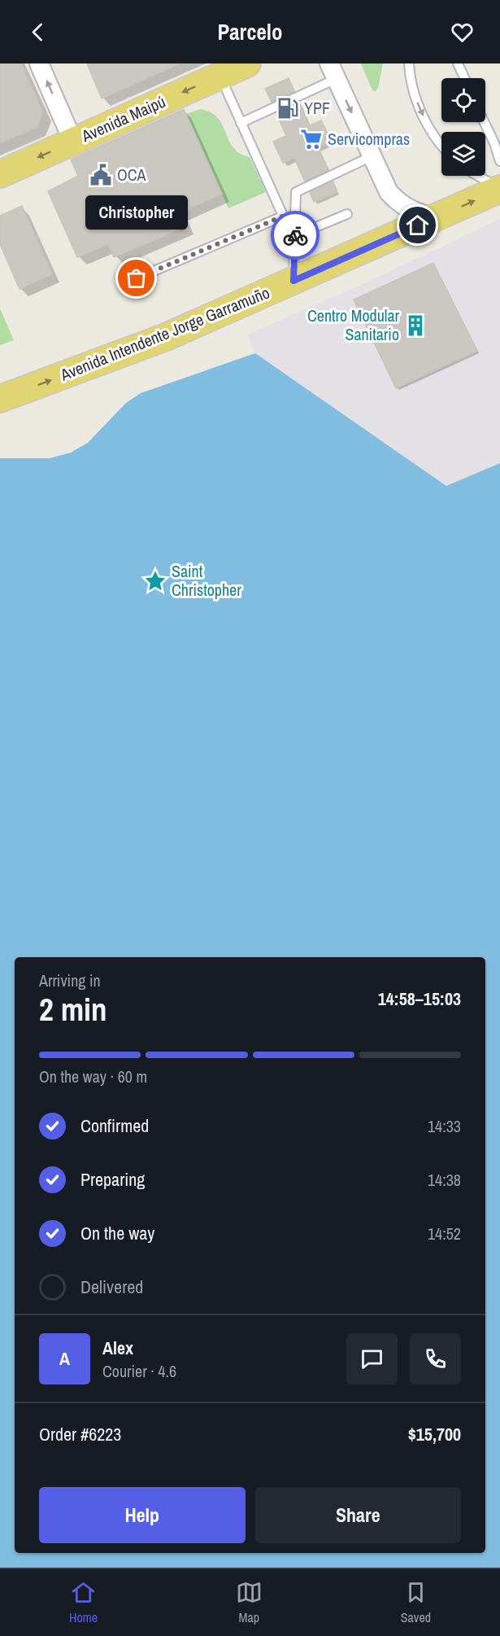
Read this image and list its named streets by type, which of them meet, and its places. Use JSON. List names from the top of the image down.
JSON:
{
  "streets": {
    "main road": ["Avenida Maipú", "Avenida Intendente Jorge Garramuño"]
  },
  "one_way": ["Avenida Maipú", "Avenida Intendente Jorge Garramuño"],
  "places": {
    "fuel station": ["YPF"],
    "supermarket": ["Servicompras"],
    "public building": ["OCA"],
    "other": ["Christopher"],
    "building": ["Centro Modular Sanitario"],
    "place": ["Saint Christopher"]
  },
  "page": {
    "header": "Parcelo",
    "bubble": "Christopher",
    "heading": ["2 min", "Arriving in", "14:58–15:03"],
    "panel": [
      "Alex",
      "Courier · 4.6",
      "Order #6223",
      "$15,700"
    ],
    "bar": "On the way · 60 m",
    "list": [
      ["Confirmed", "14:33"],
      ["Preparing", "14:38"],
      ["On the way", "14:52"],
      "Delivered"
    ],
    "round": "A",
    "buttons": ["Help", "Share"],
    "tabs": ["Home", "Map", "Saved"]
  }
}
